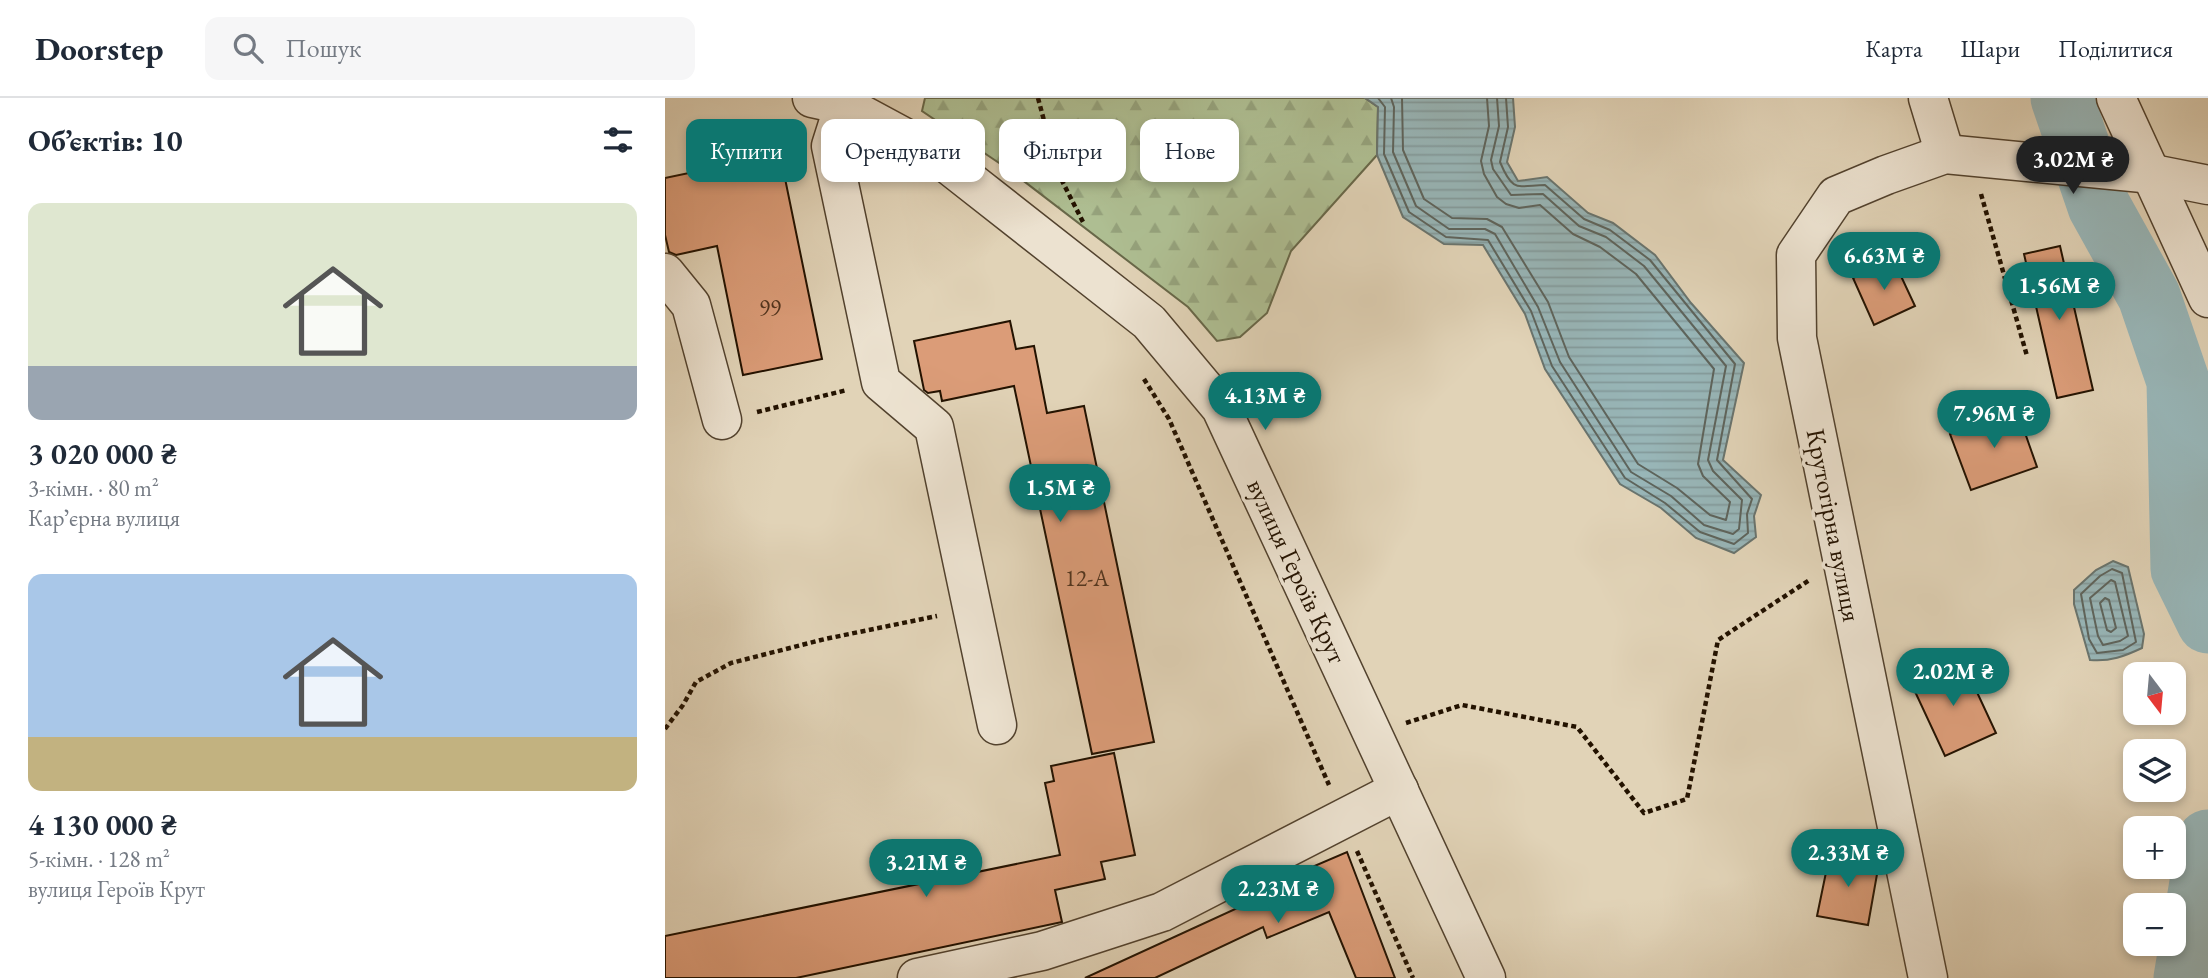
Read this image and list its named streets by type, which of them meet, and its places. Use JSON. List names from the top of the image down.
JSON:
{
  "streets": {
    "street": ["Крутогірна вулиця", "вулиця Героїв Крут"]
  },
  "house_numbers": ["99", "12-А"],
  "north": "bottom",
  "page": {
    "header": "Doorstep",
    "search": "Пошук",
    "nav": ["Карта", "Шари", "Поділитися"],
    "heading": "Об’єктів: 10",
    "chip": [
      "Купити",
      "Орендувати",
      "Фільтри",
      "Нове"
    ],
    "price": [
      "3.02M ₴",
      "6.63M ₴",
      "1.56M ₴",
      "4.13M ₴",
      "7.96M ₴",
      "1.5M ₴",
      "2.02M ₴",
      "2.33M ₴",
      "3.21M ₴",
      "2.23M ₴"
    ],
    "list": [
      {
        "name": "3 020 000 ₴",
        "note": "3-кімн. · 80 m² · Карʼєрна вулиця"
      },
      {
        "name": "4 130 000 ₴",
        "note": "5-кімн. · 128 m² · вулиця Героїв Крут"
      }
    ],
    "map_buttons": ["+", "−"]
  }
}
